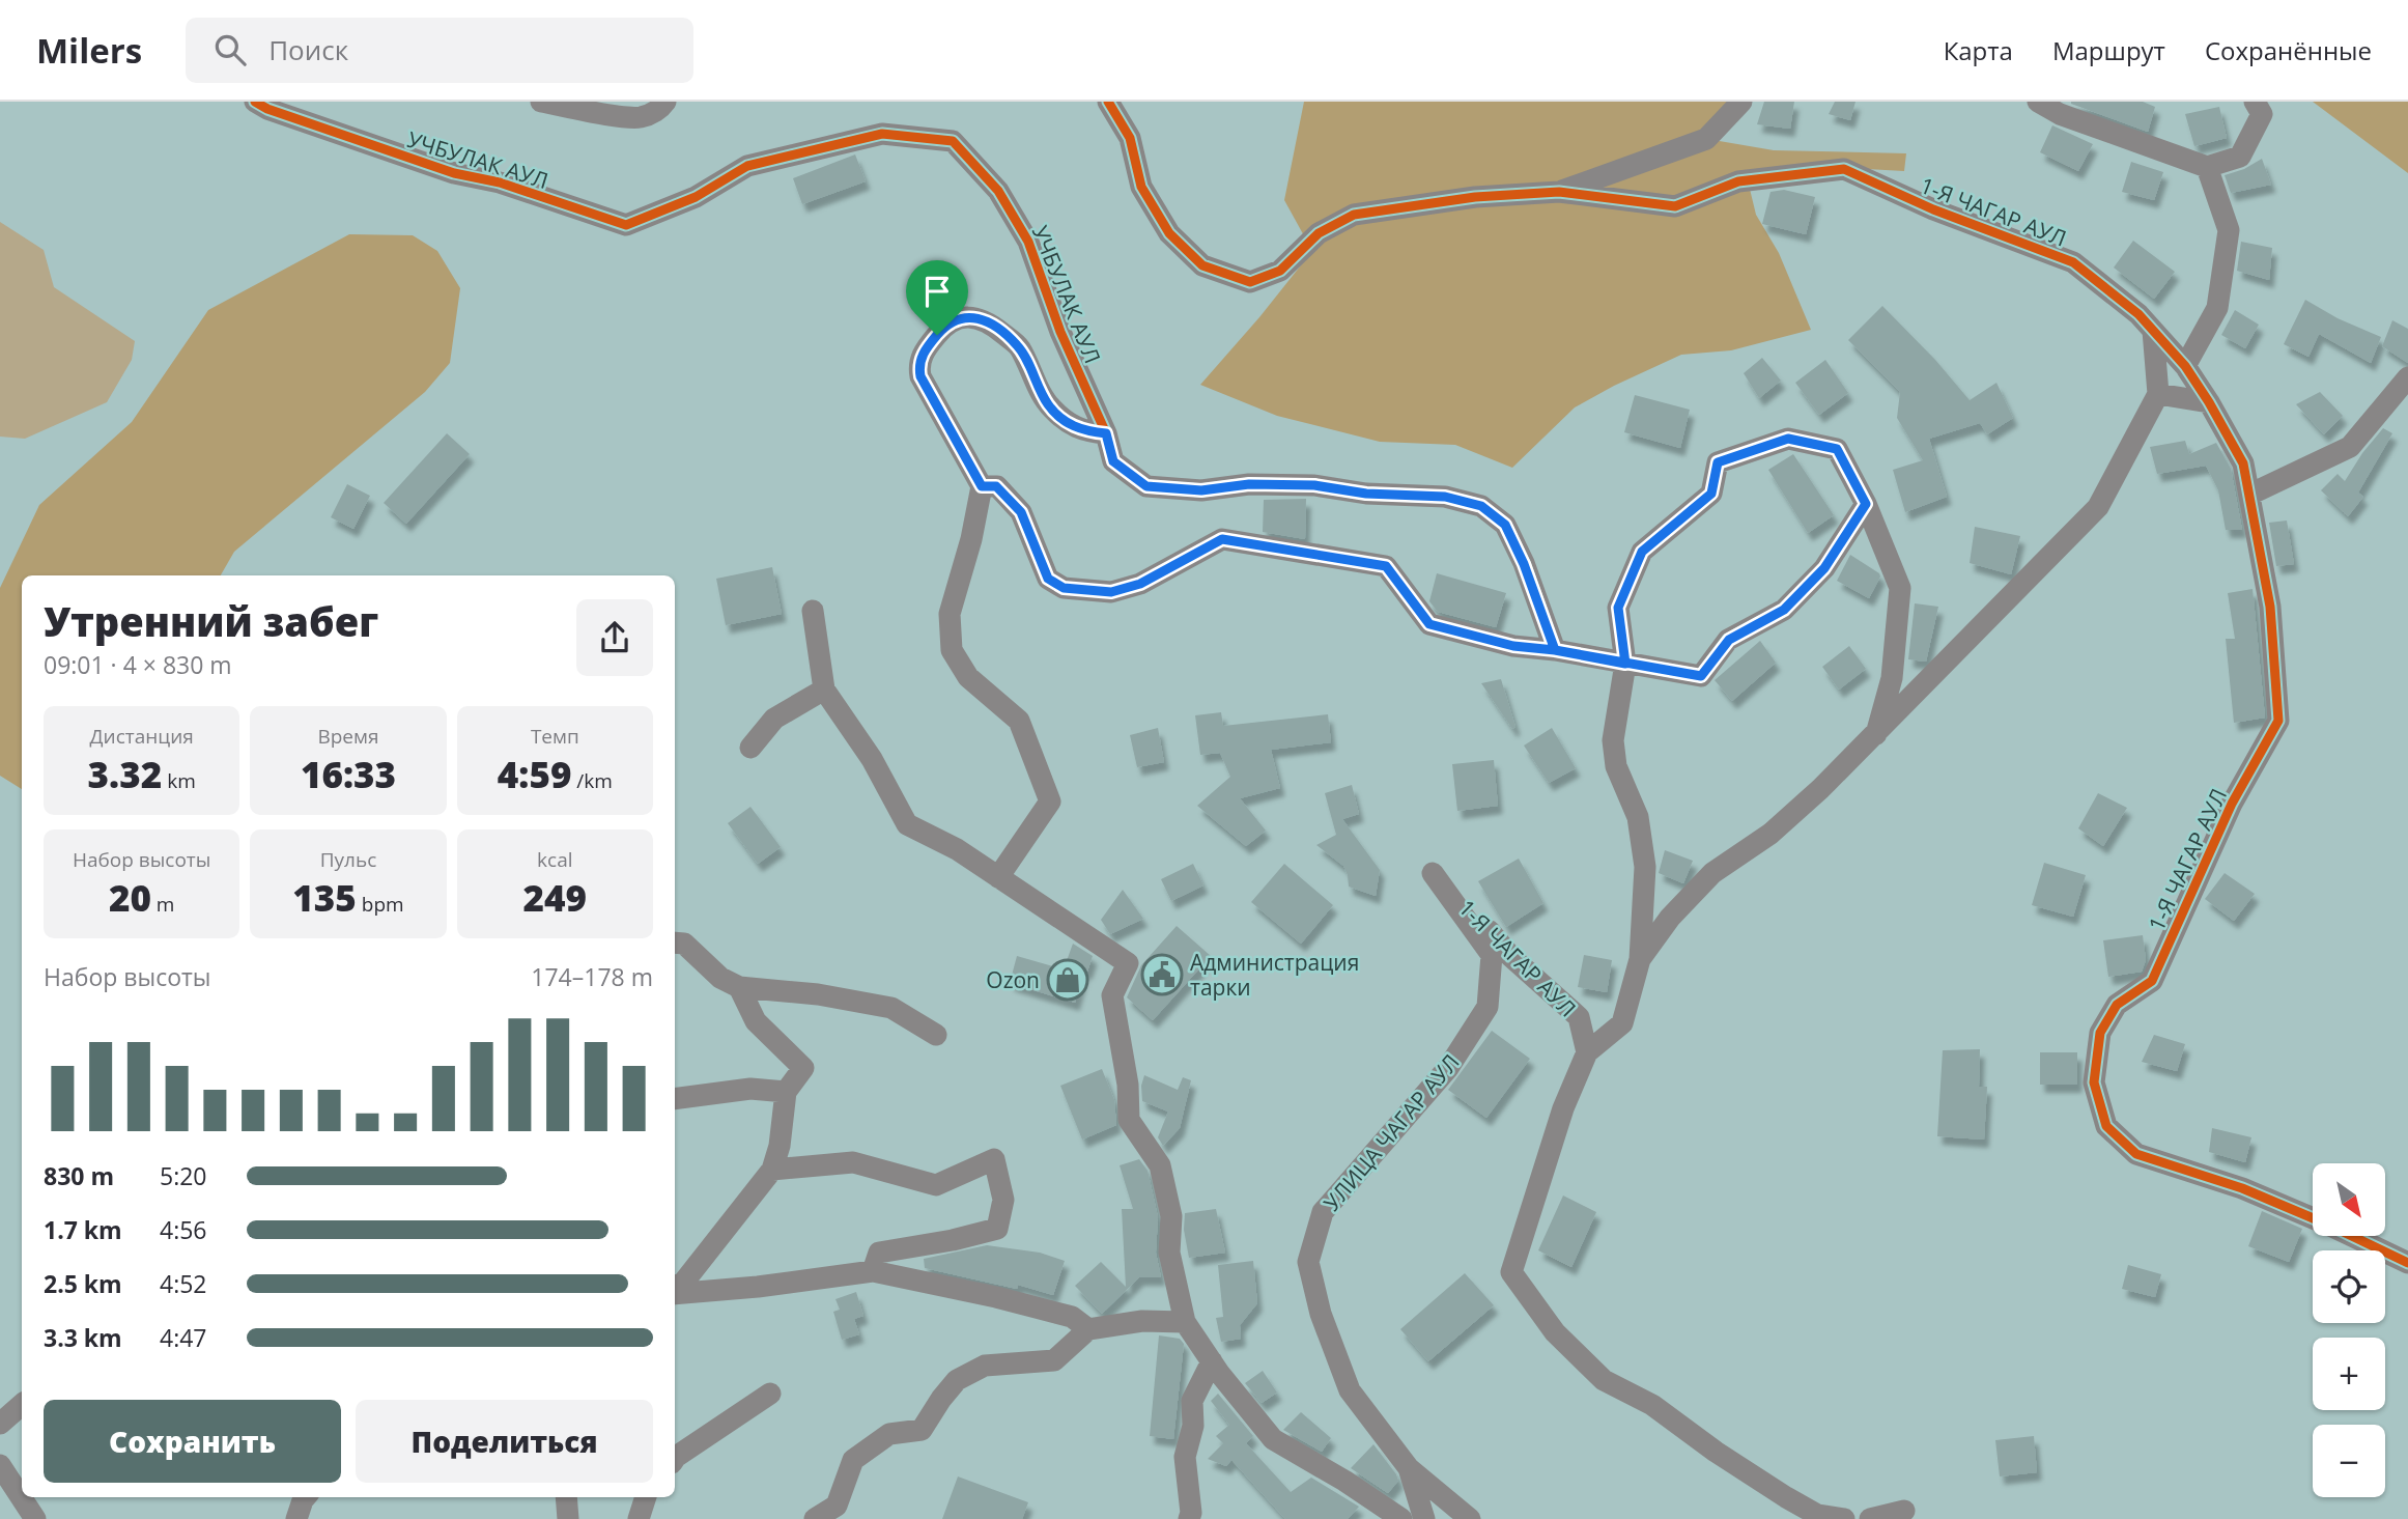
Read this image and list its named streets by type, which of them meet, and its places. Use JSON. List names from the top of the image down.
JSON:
{
  "streets": {
    "street": ["УЧБУЛАК АУЛ", "1-Я ЧАГАР АУЛ", "УЛИЦА ЧАГАР АУЛ"]
  },
  "crossings": [
    ["1-Я ЧАГАР АУЛ", "УЛИЦА ЧАГАР АУЛ"]
  ],
  "places": {
    "public building": ["Администрация тарки"],
    "shop": ["Ozon"]
  },
  "north": "bottom right",
  "page": {
    "header": "Milers",
    "search": "Поиск",
    "nav": ["Карта", "Маршрут", "Сохранённые"],
    "heading": ["Утренний забег", "09:01 · 4 × 830 m"],
    "stats": [
      ["Дистанция", "3.32 km"],
      ["Время", "16:33"],
      ["Темп", "4:59 /km"],
      ["Набор высоты", "20 m"],
      ["Пульс", "135 bpm"],
      ["kcal", "249"]
    ],
    "chart": ["Набор высоты", "174–178 m"],
    "list": [
      {
        "name": "830 m",
        "note": "5:20"
      },
      {
        "name": "1.7 km",
        "note": "4:56"
      },
      {
        "name": "2.5 km",
        "note": "4:52"
      },
      {
        "name": "3.3 km",
        "note": "4:47"
      }
    ],
    "map_buttons": ["+", "−"],
    "buttons": ["Сохранить", "Поделиться"]
  }
}
